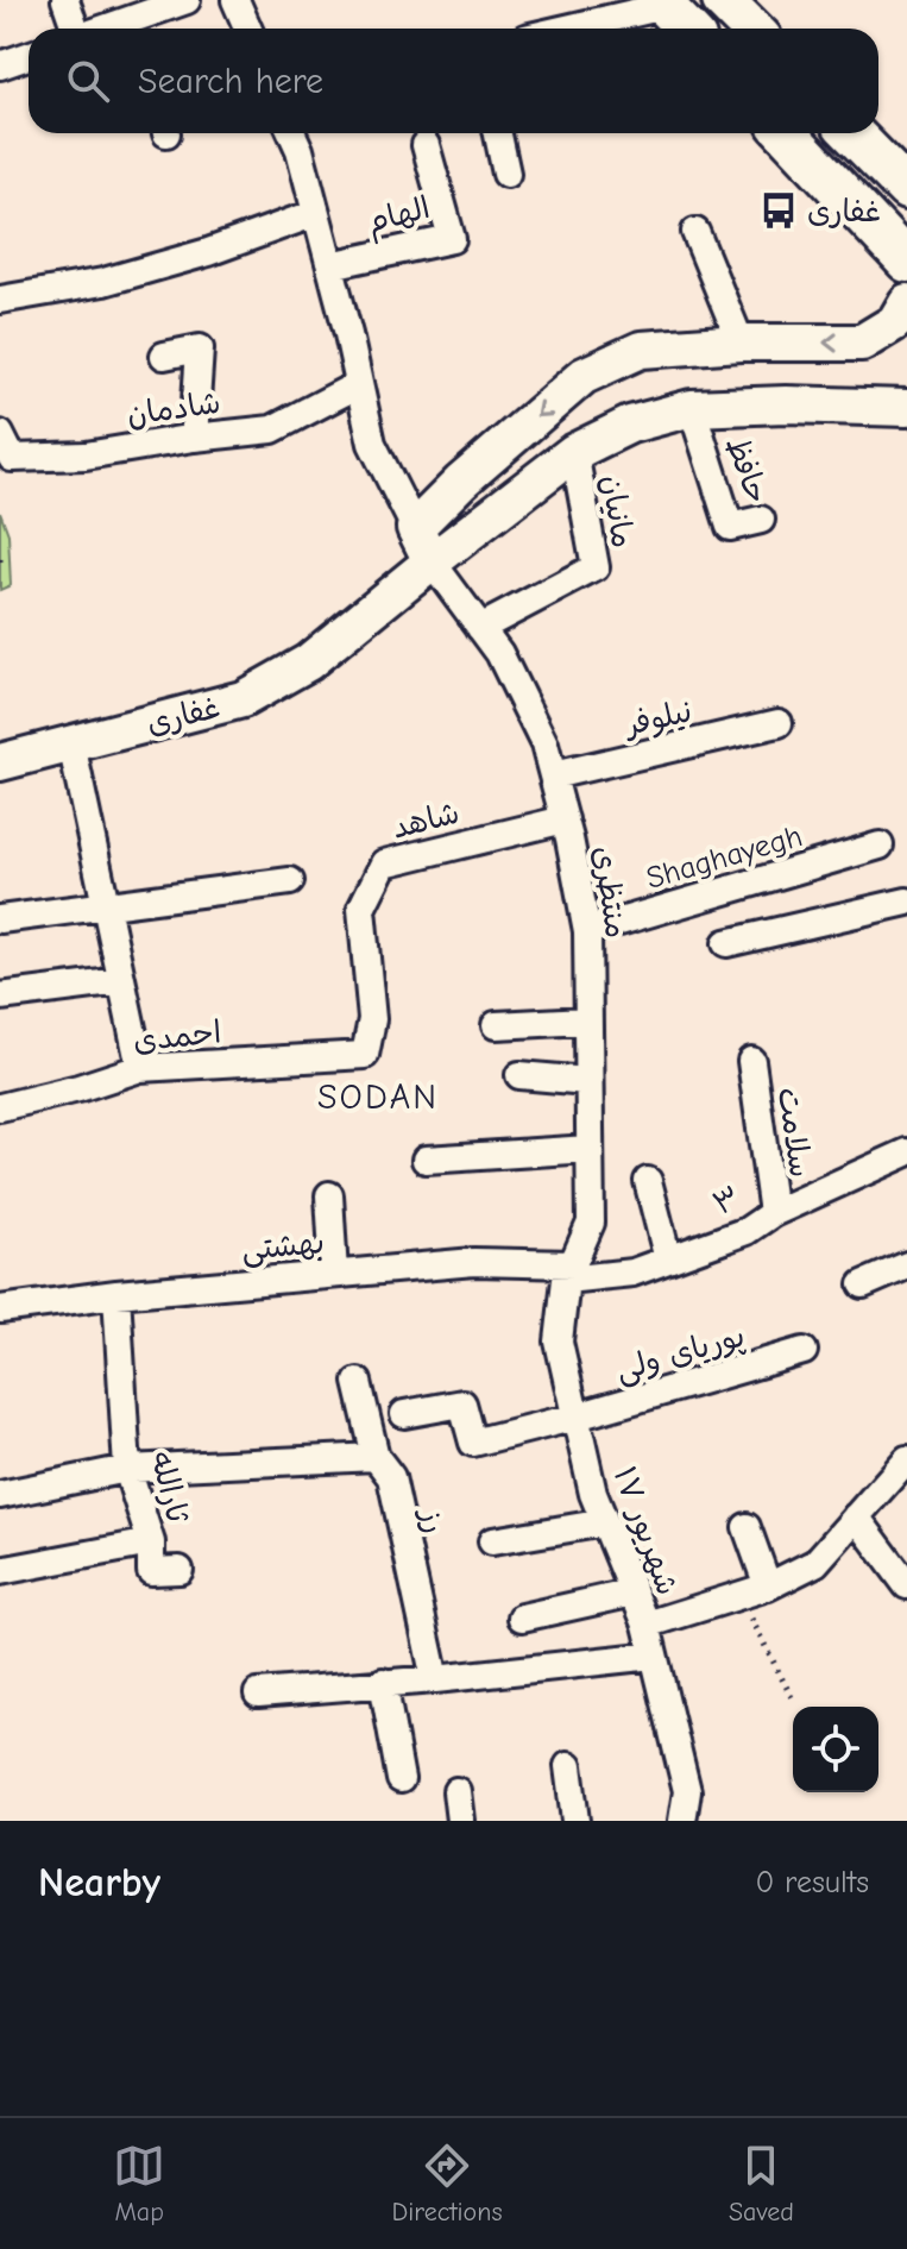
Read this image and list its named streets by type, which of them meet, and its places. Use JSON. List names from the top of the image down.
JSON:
{
  "streets": {
    "street": [
      "الهام",
      "شادمان",
      "حافظ",
      "مانیان",
      "غفاری",
      "نیلوفر",
      "شاهد",
      "Shaghayegh",
      "منتظری",
      "احمدی",
      "سلامت",
      "۳",
      "بهشتی",
      "پوریای ولی",
      "ثارالله",
      "رز",
      "۱۷ شهریور"
    ]
  },
  "crossings": [
    ["حافظ", "غفاری"],
    ["مانیان", "غفاری"],
    ["مانیان", "منتظری"],
    ["غفاری", "منتظری"],
    ["نیلوفر", "منتظری"],
    ["شاهد", "منتظری"],
    ["شاهد", "احمدی"],
    ["Shaghayegh", "منتظری"],
    ["منتظری", "۳"],
    ["منتظری", "بهشتی"],
    ["منتظری", "۱۷ شهریور"],
    ["سلامت", "۳"],
    ["۳", "بهشتی"],
    ["۳", "۱۷ شهریور"],
    ["بهشتی", "ثارالله"],
    ["بهشتی", "۱۷ شهریور"],
    ["پوریای ولی", "۱۷ شهریور"]
  ],
  "districts": ["SODAN"],
  "places": {
    "bus stop": ["غفاری"]
  },
  "page": {
    "search": "Search here",
    "heading": ["Nearby", "0 results"],
    "nav": ["Map", "Directions", "Saved"]
  }
}
